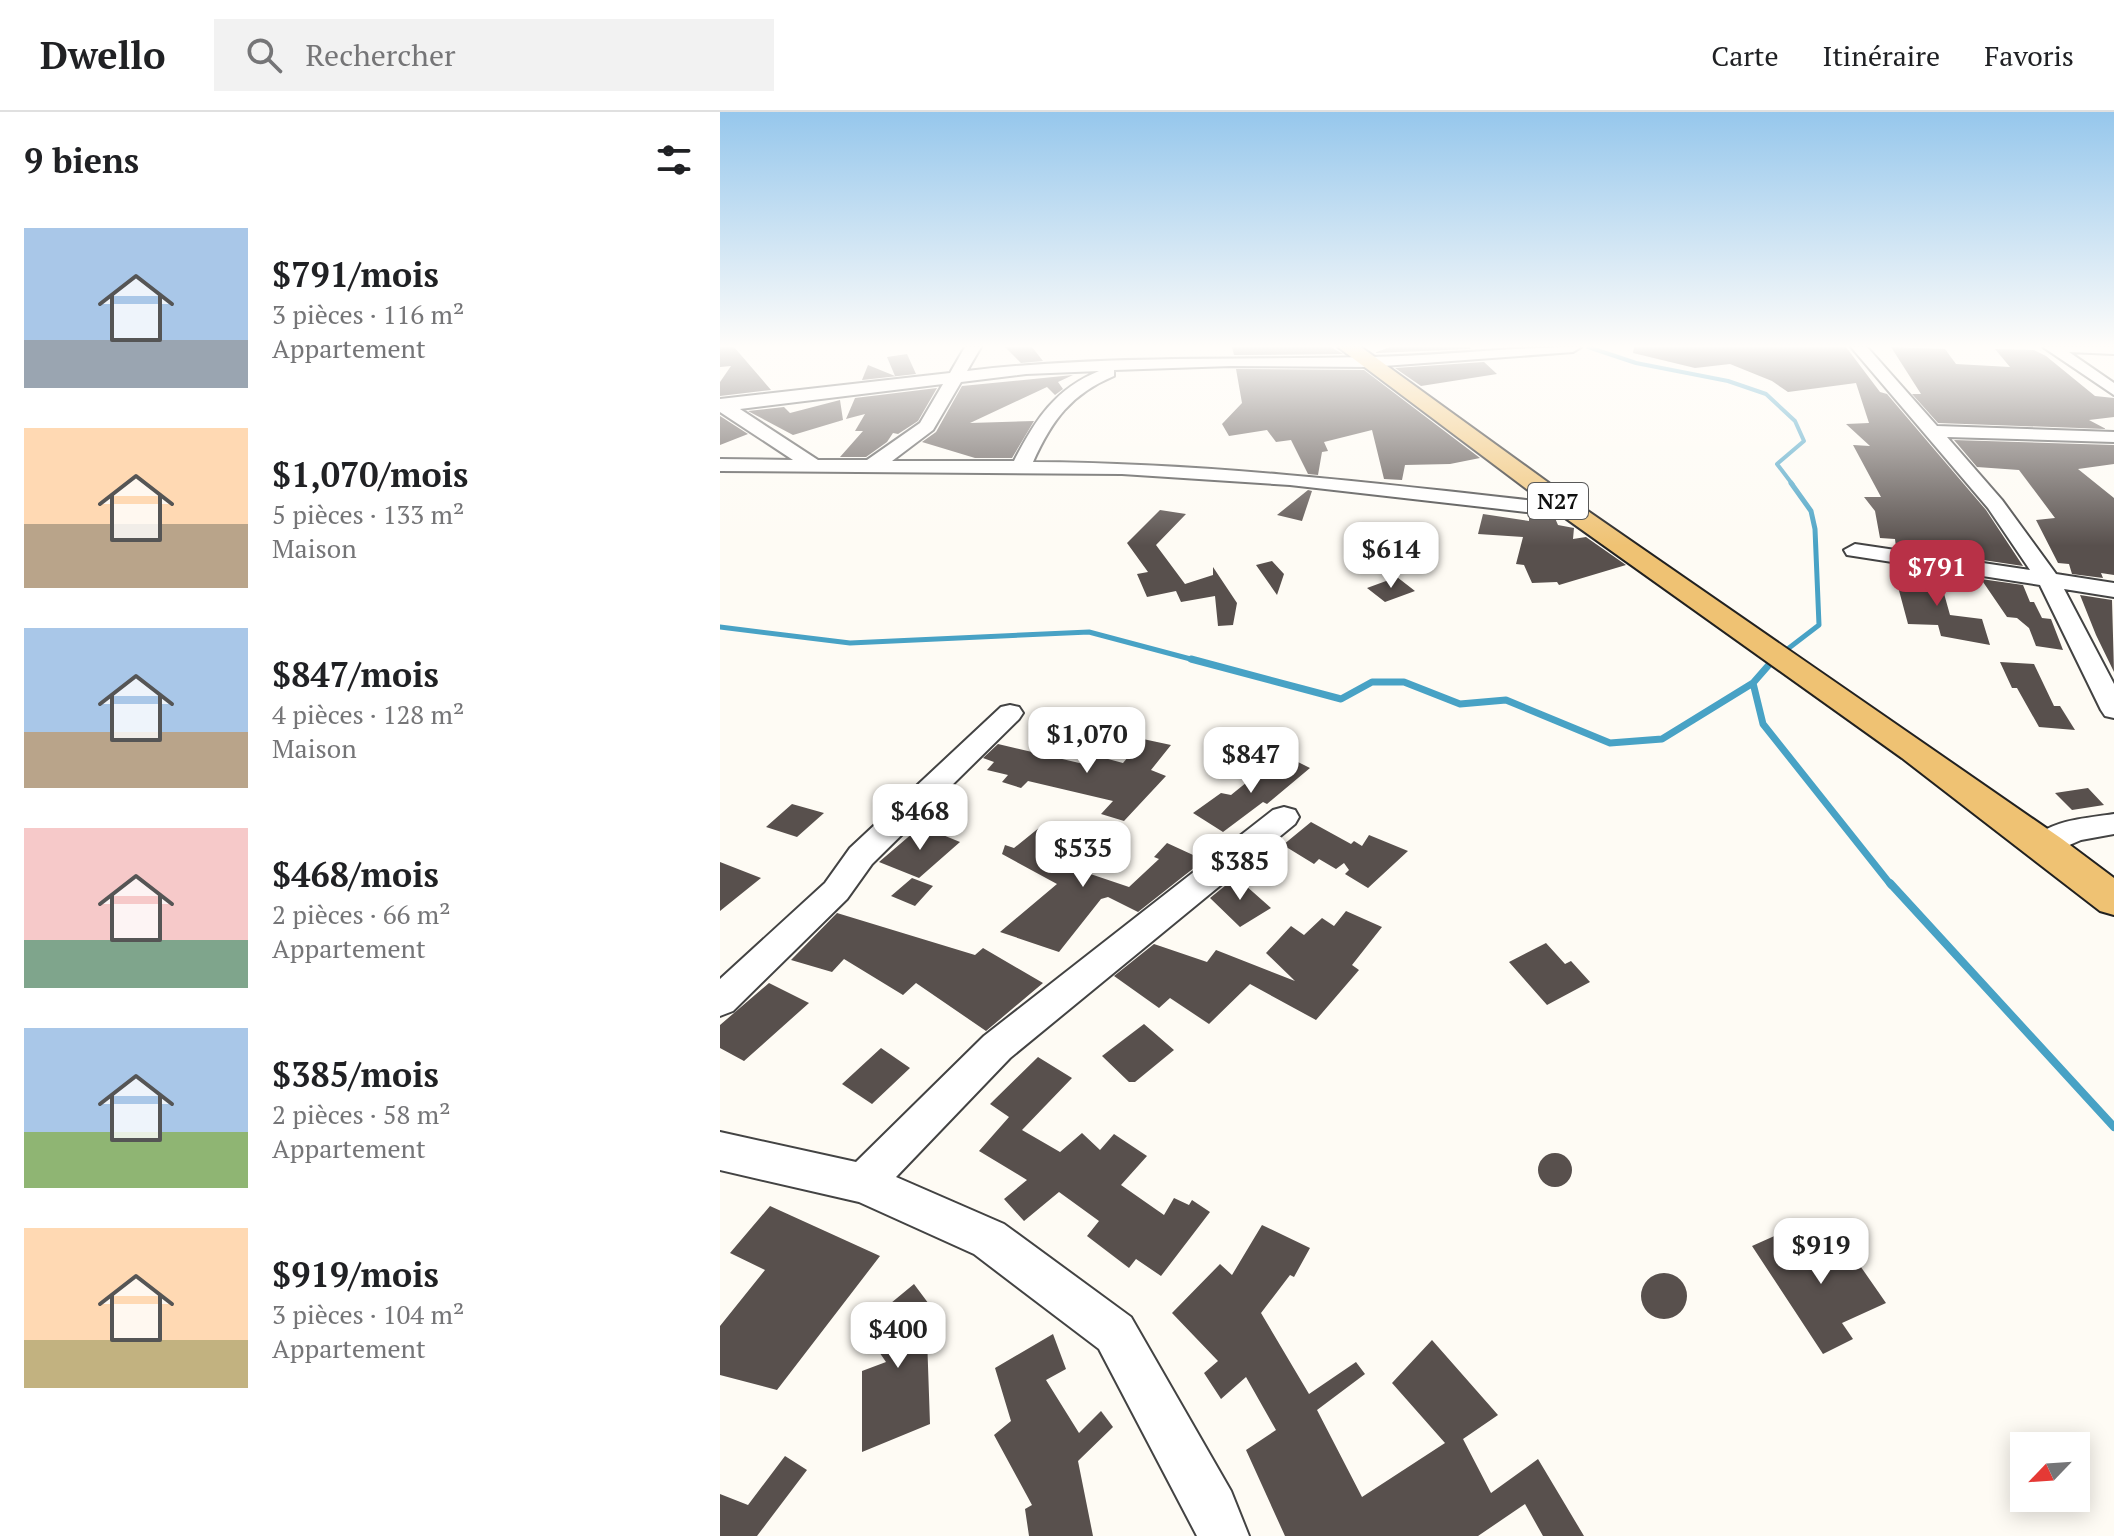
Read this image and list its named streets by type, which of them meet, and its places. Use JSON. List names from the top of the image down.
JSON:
{
  "streets": {
    "main road": ["N27"]
  },
  "north": "bottom left",
  "page": {
    "header": "Dwello",
    "search": "Rechercher",
    "nav": ["Carte", "Itinéraire", "Favoris"],
    "heading": "9 biens",
    "list": [
      {
        "name": "$791/mois",
        "note": "3 pièces · 116 m² · Appartement"
      },
      {
        "name": "$1,070/mois",
        "note": "5 pièces · 133 m² · Maison"
      },
      {
        "name": "$847/mois",
        "note": "4 pièces · 128 m² · Maison"
      },
      {
        "name": "$468/mois",
        "note": "2 pièces · 66 m² · Appartement"
      },
      {
        "name": "$385/mois",
        "note": "2 pièces · 58 m² · Appartement"
      },
      {
        "name": "$919/mois",
        "note": "3 pièces · 104 m² · Appartement"
      }
    ],
    "price": [
      "$614",
      "$791",
      "$1,070",
      "$847",
      "$468",
      "$535",
      "$385",
      "$919",
      "$400"
    ]
  }
}
